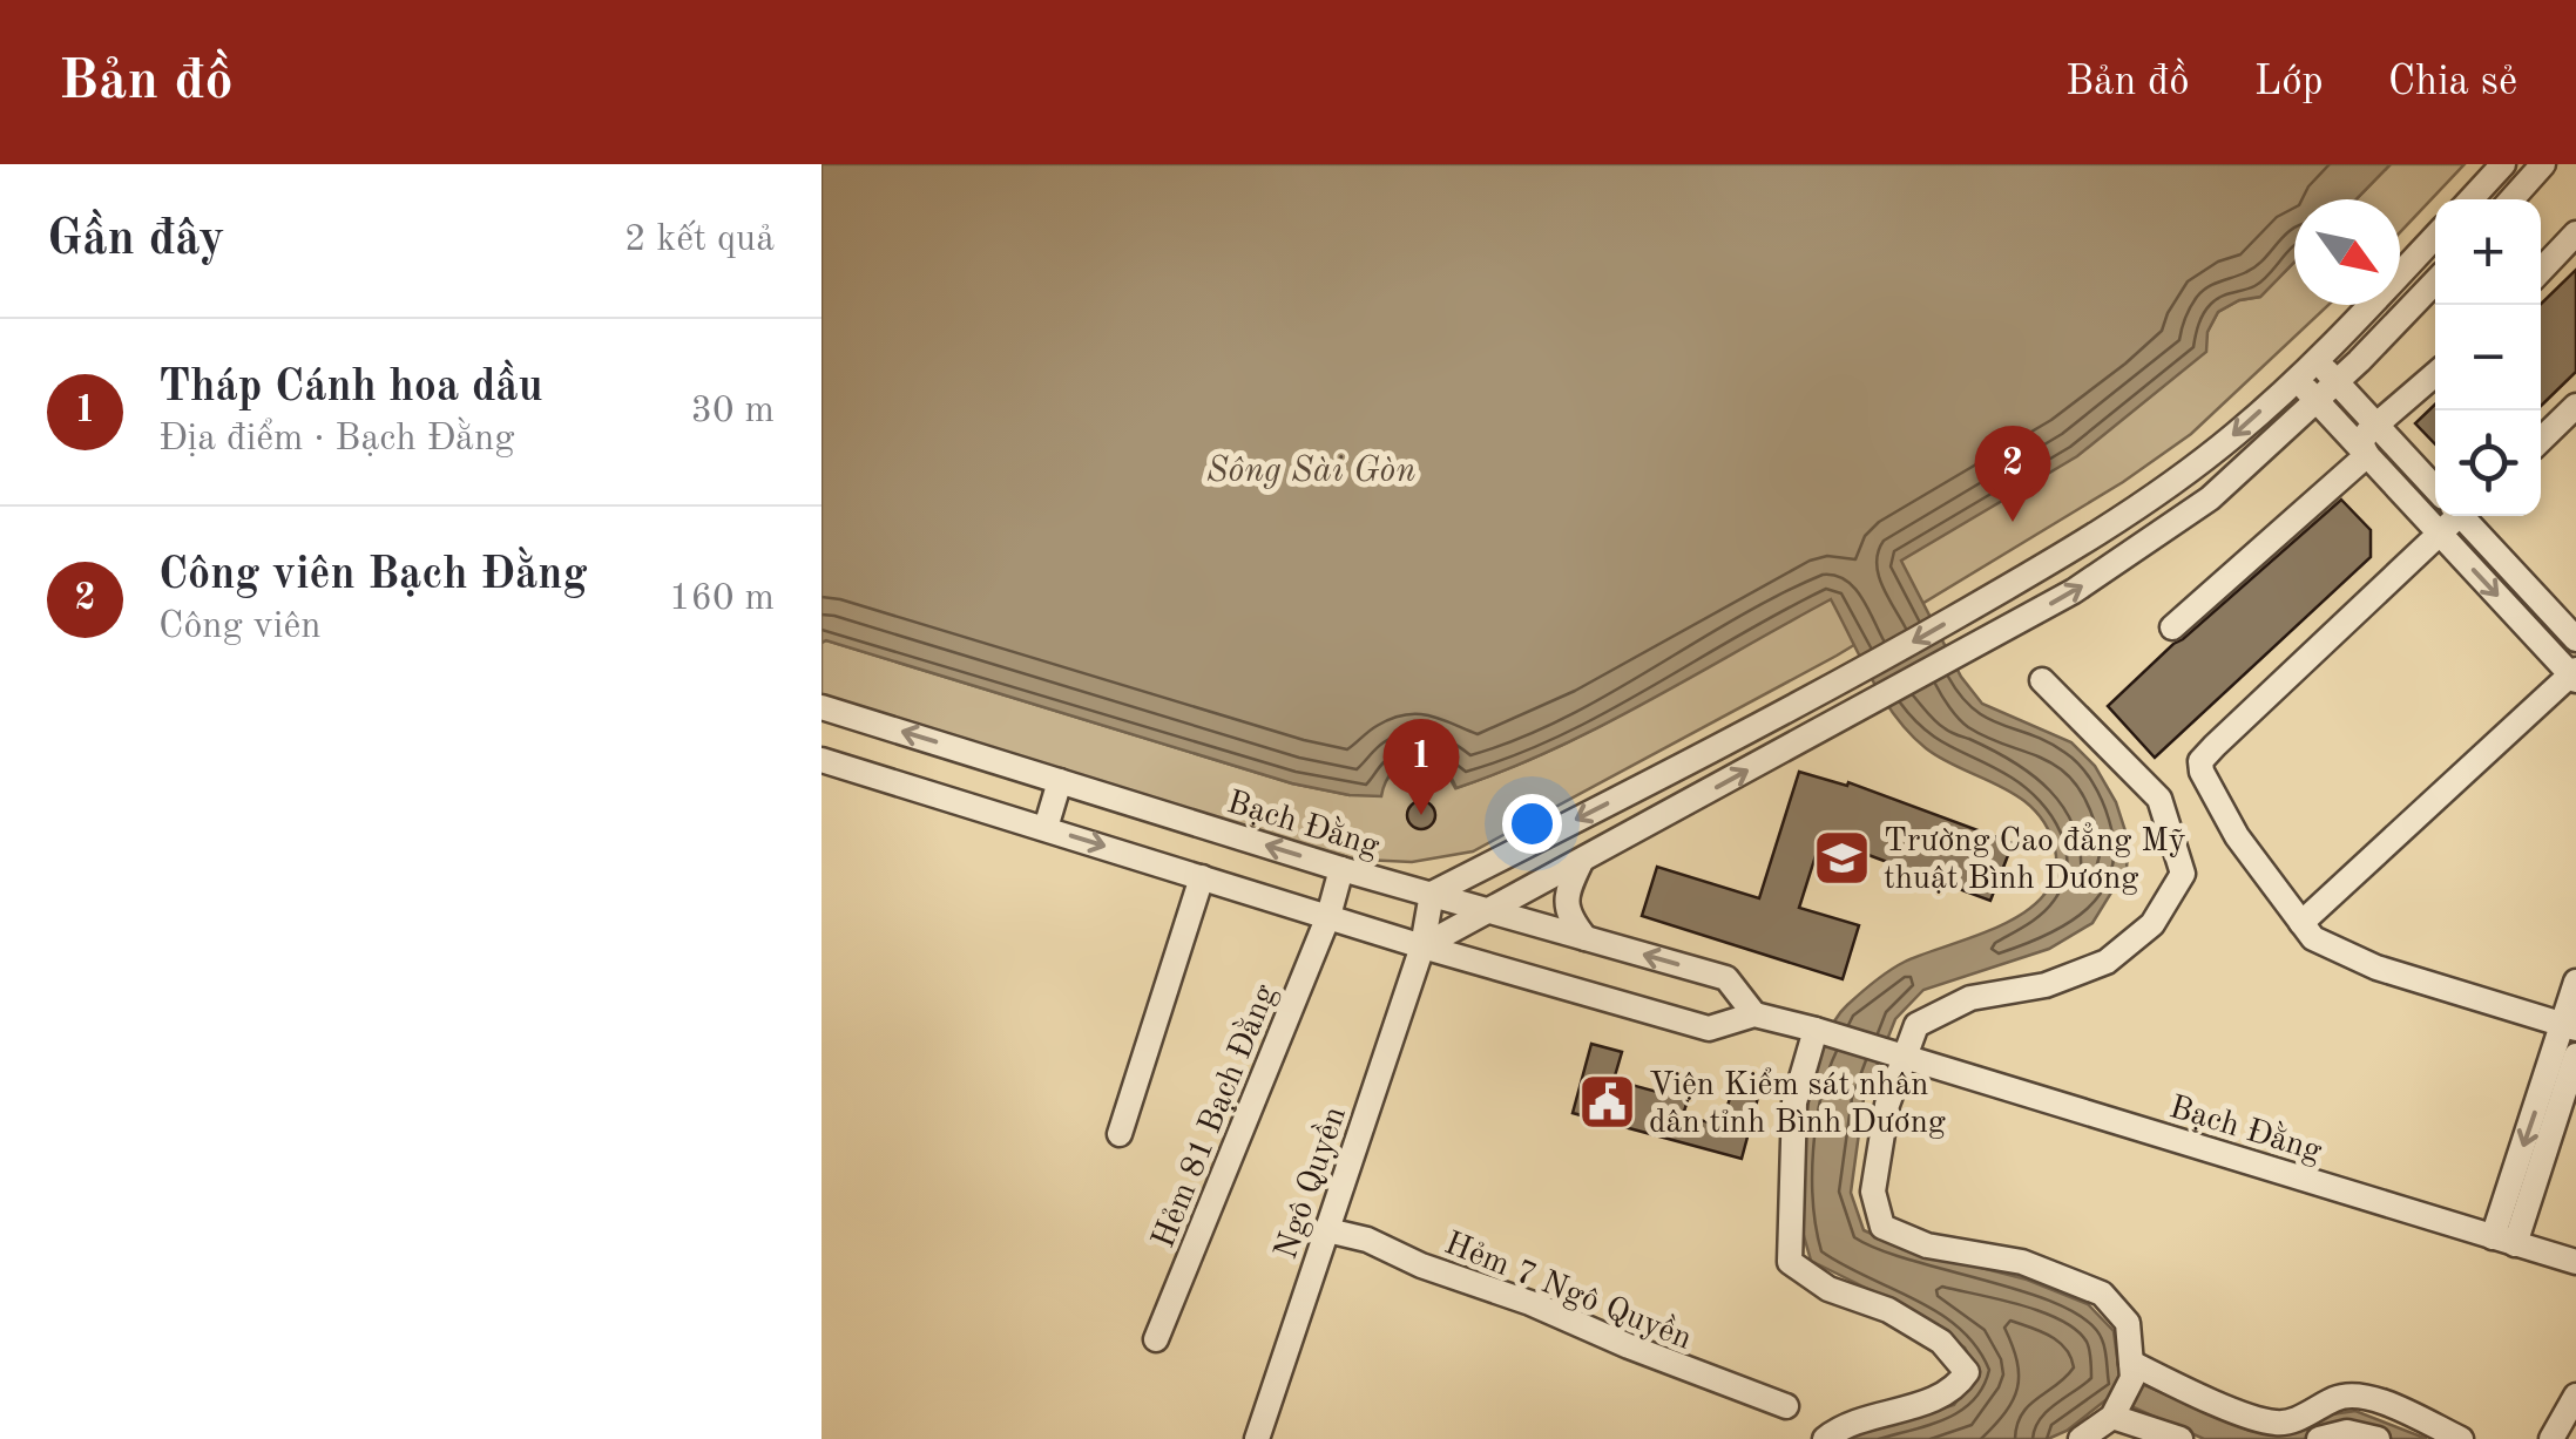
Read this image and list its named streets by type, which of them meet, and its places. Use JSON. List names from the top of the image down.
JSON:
{
  "streets": {
    "street": [
      "Bạch Đằng",
      "Hẻm 81 Bạch Đằng",
      "Ngô Quyền",
      "Hẻm 7 Ngô Quyền"
    ]
  },
  "crossings": [
    ["Bạch Đằng", "Hẻm 81 Bạch Đằng"],
    ["Bạch Đằng", "Ngô Quyền"],
    ["Ngô Quyền", "Hẻm 7 Ngô Quyền"]
  ],
  "water": ["Sông Sài Gòn"],
  "places": {
    "school or university": ["Trường Cao đẳng Mỹ thuật Bình Dương"],
    "public building": ["Viện Kiểm sát nhân dân tỉnh Bình Dương"]
  },
  "north": "bottom right",
  "page": {
    "header": "Bản đồ",
    "nav": ["Bản đồ", "Lớp", "Chia sẻ"],
    "heading": ["Gần đây", "2 kết quả"],
    "map_buttons": ["+", "−"],
    "list": [
      {
        "mark": "1",
        "name": "Tháp Cánh hoa dầu",
        "note": "Địa điểm · Bạch Đằng",
        "value": "30 m"
      },
      {
        "mark": "2",
        "name": "Công viên Bạch Đằng",
        "note": "Công viên",
        "value": "160 m"
      }
    ],
    "pins": ["2", "1"]
  }
}
